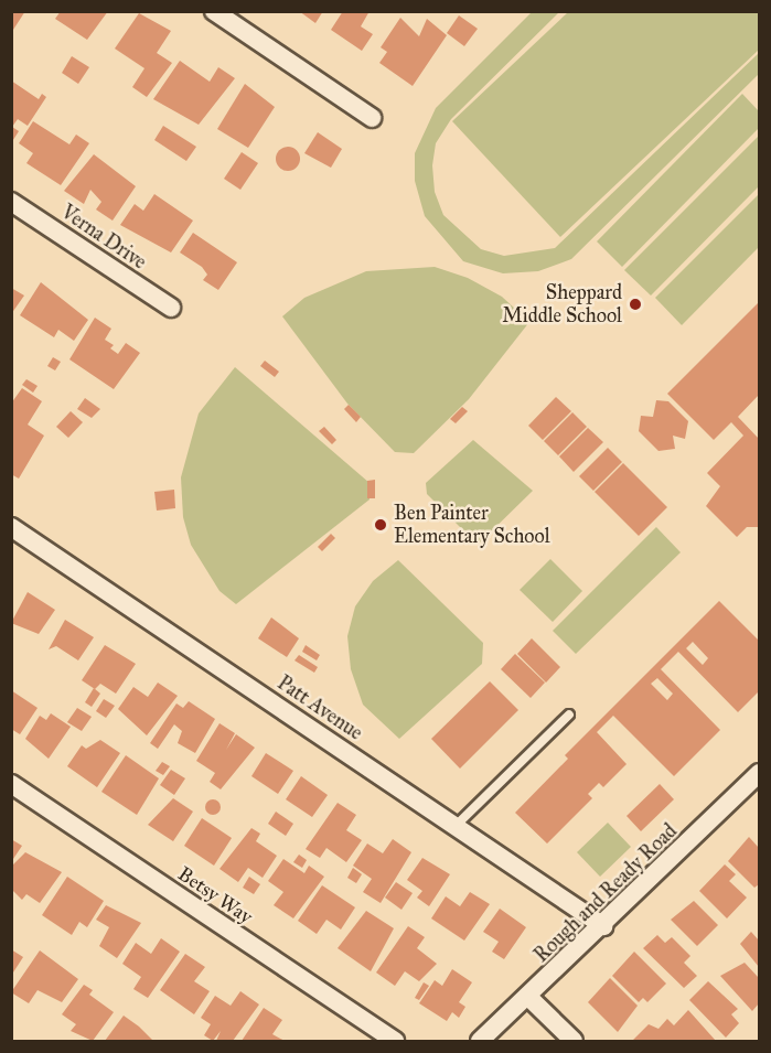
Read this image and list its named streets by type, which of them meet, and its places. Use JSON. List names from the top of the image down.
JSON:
{
  "streets": {
    "street": [
      "Verna Drive",
      "Patt Avenue",
      "Rough and Ready Road",
      "Betsy Way"
    ]
  },
  "crossings": [
    ["Patt Avenue", "Rough and Ready Road"]
  ],
  "places": ["Sheppard Middle School", "Ben Painter Elementary School"]
}
